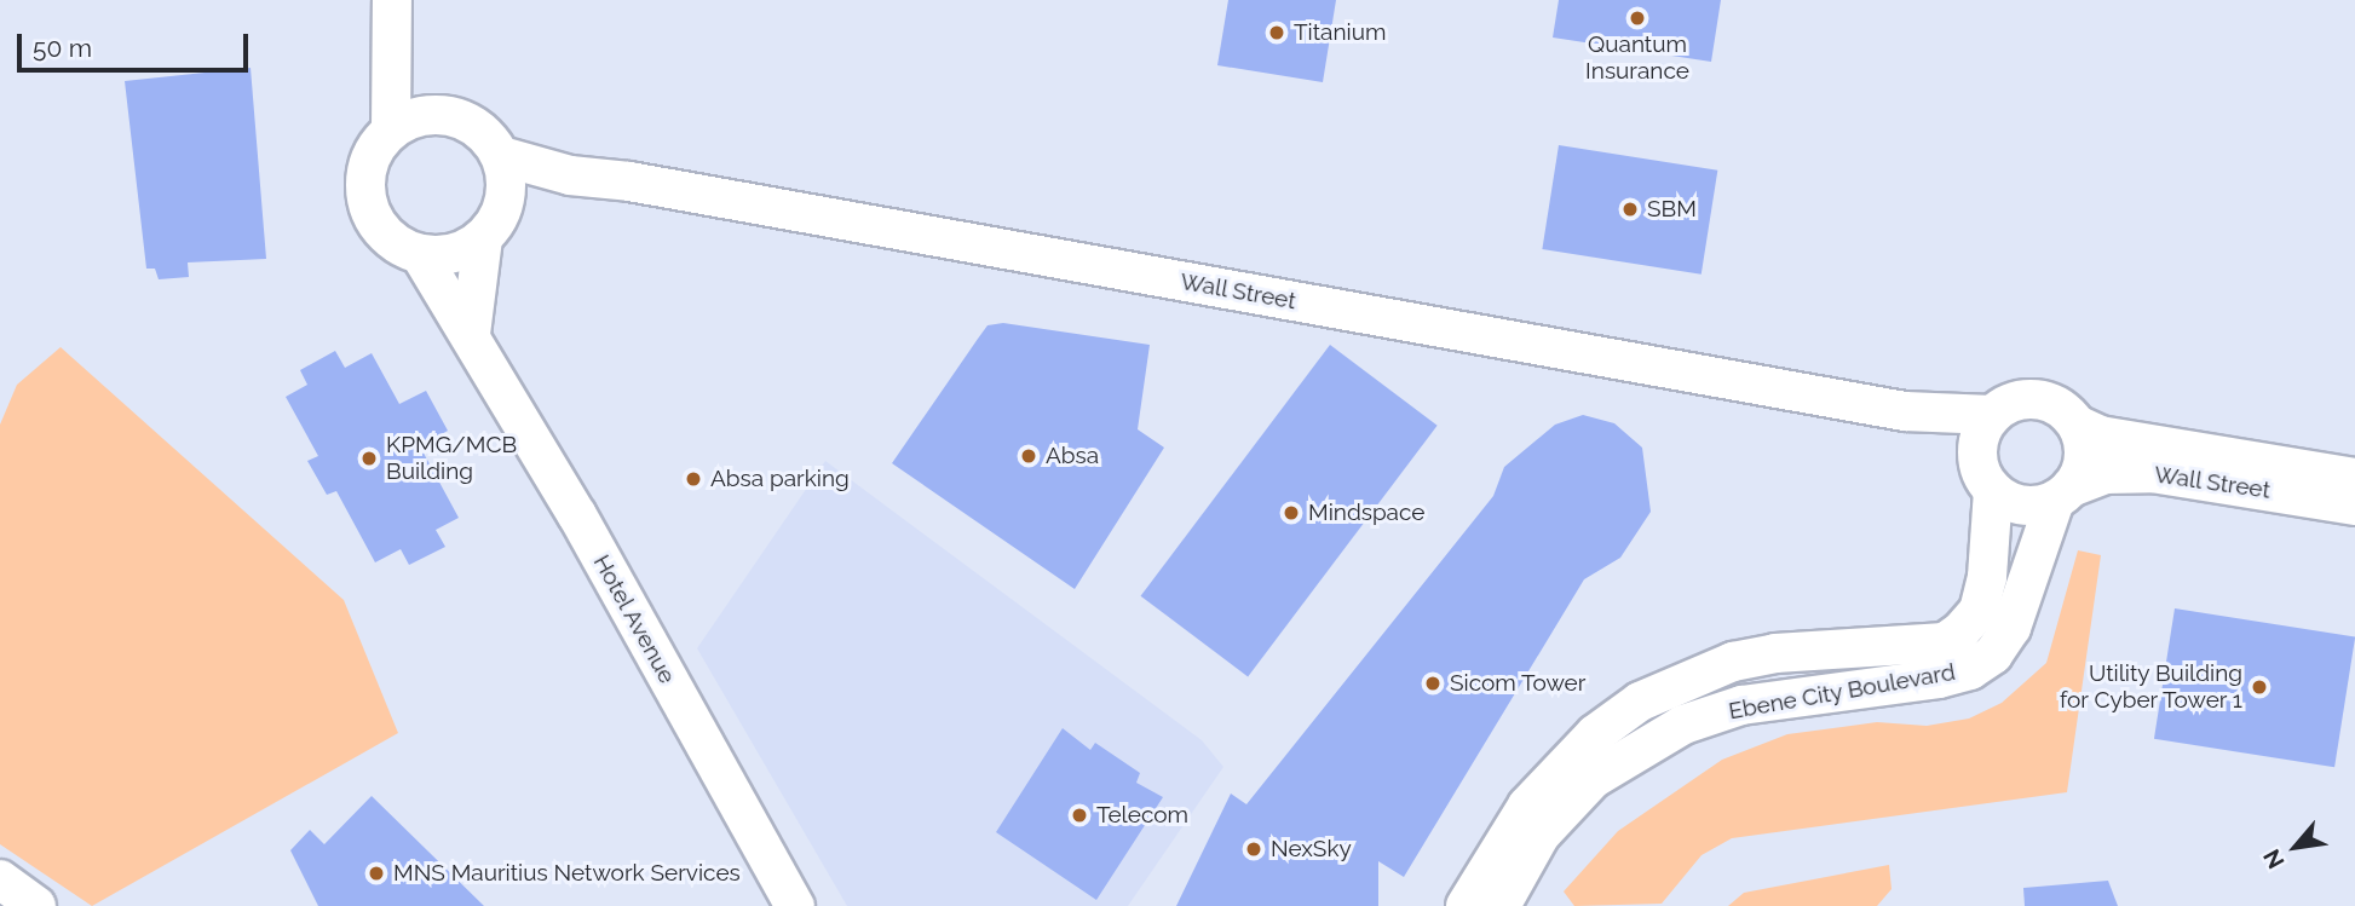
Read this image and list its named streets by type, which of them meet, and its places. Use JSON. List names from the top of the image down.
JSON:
{
  "streets": {
    "street": ["Wall Street", "Hotel Avenue", "Ebene City Boulevard"]
  },
  "crossings": [
    ["Wall Street", "Hotel Avenue"],
    ["Wall Street", "Ebene City Boulevard"]
  ],
  "places": [
    "Quantum Insurance",
    "Titanium",
    "SBM",
    "Absa",
    "KPMG/MCB Building",
    "Absa parking",
    "Mindspace",
    "Sicom Tower",
    "Utility Building for Cyber Tower 1",
    "Telecom",
    "NexSky",
    "MNS Mauritius Network Services"
  ],
  "scale_bar": "50 m",
  "north": "bottom left"
}
